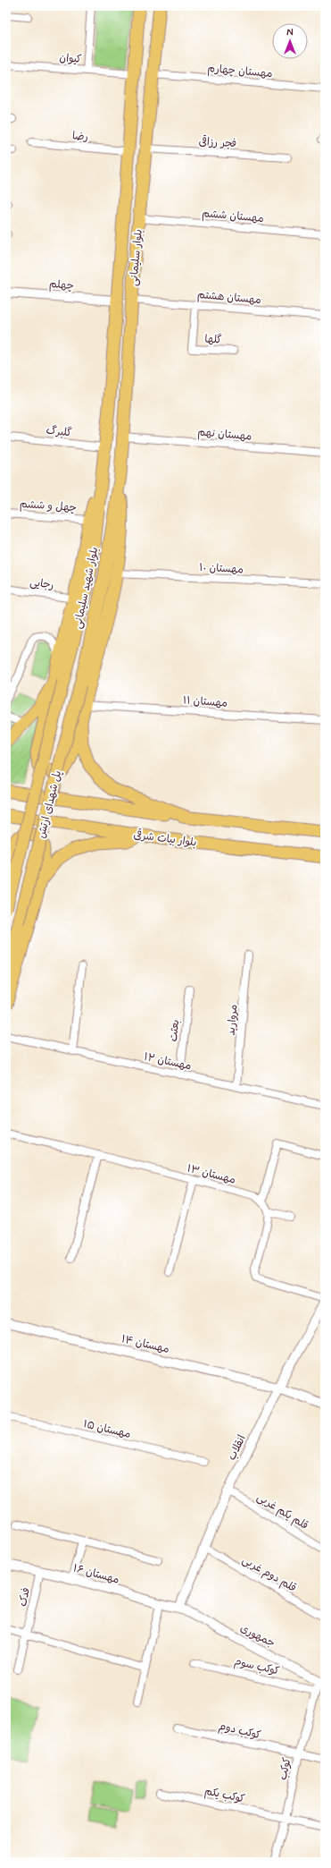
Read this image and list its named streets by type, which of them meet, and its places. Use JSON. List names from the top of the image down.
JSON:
{
  "streets": {
    "main road": [
      "بلوار سلیمانی",
      "بلوار شهید سلیمانی",
      "پل شهدای ارتش",
      "بلوار بیات شرقی"
    ],
    "street": [
      "کیوان",
      "مهستان چهارم",
      "رضا",
      "فجر رزاقی",
      "مهستان ششم",
      "چهلم",
      "مهستان هشتم",
      "گلها",
      "گلبرگ",
      "مهستان نهم",
      "چهل و ششم",
      "مهستان ۱۰",
      "رجایی",
      "مهستان ۱۱",
      "مروارید",
      "بعثت",
      "مهستان ۱۲",
      "مهستان ۱۳",
      "مهستان ۱۴",
      "مهستان ۱۵",
      "انقلاب",
      "قلم یکم غربی",
      "مهستان ۱۶",
      "قلم دوم غربی",
      "فدک",
      "جمهوری",
      "کوکب سوم",
      "کوکب دوم",
      "کوکب",
      "کوکب یکم"
    ]
  },
  "crossings": [
    ["کیوان", "بلوار سلیمانی"],
    ["مهستان چهارم", "بلوار سلیمانی"],
    ["رضا", "بلوار سلیمانی"],
    ["فجر رزاقی", "بلوار سلیمانی"],
    ["مهستان ششم", "بلوار سلیمانی"],
    ["بلوار سلیمانی", "چهلم"],
    ["بلوار سلیمانی", "مهستان هشتم"],
    ["بلوار سلیمانی", "گلبرگ"],
    ["بلوار سلیمانی", "مهستان نهم"],
    ["بلوار سلیمانی", "بلوار شهید سلیمانی"],
    ["مهستان هشتم", "گلها"],
    ["بلوار شهید سلیمانی", "پل شهدای ارتش"],
    ["مروارید", "مهستان ۱۲"],
    ["بعثت", "مهستان ۱۲"],
    ["مهستان ۱۴", "انقلاب"],
    ["انقلاب", "قلم یکم غربی"],
    ["انقلاب", "مهستان ۱۶"],
    ["انقلاب", "قلم دوم غربی"],
    ["انقلاب", "جمهوری"],
    ["مهستان ۱۶", "فدک"],
    ["مهستان ۱۶", "جمهوری"],
    ["جمهوری", "کوکب"],
    ["کوکب سوم", "کوکب"],
    ["کوکب دوم", "کوکب"],
    ["کوکب", "کوکب یکم"]
  ],
  "north": "top"
}
